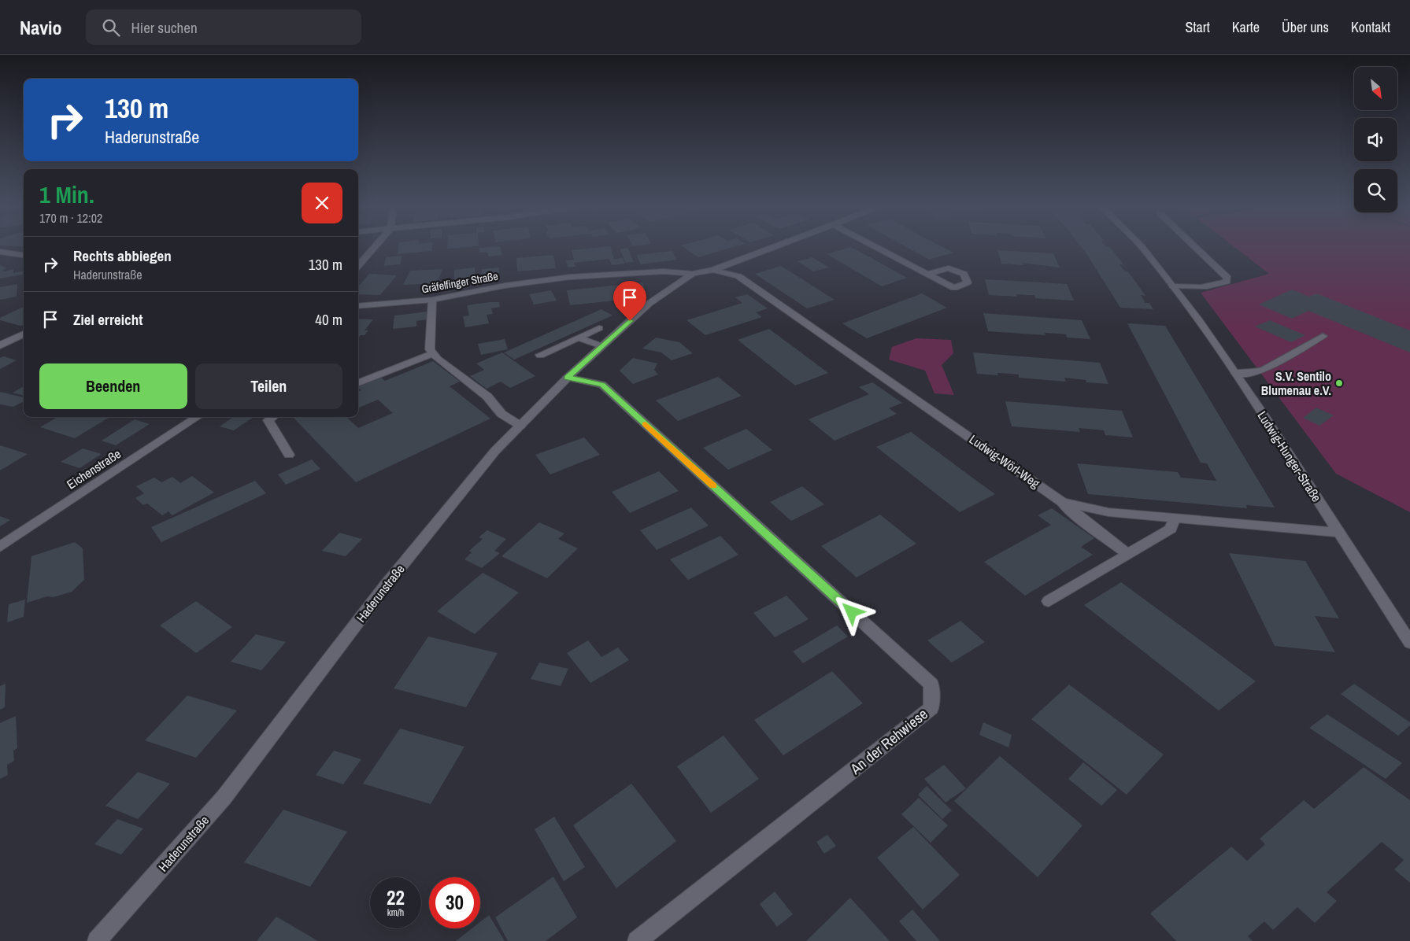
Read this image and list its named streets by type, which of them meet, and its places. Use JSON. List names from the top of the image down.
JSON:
{
  "streets": {
    "street": [
      "Gräfelfinger Straße",
      "Ludwig-Hunger-Straße",
      "Ludwig-Wörl-Weg",
      "Eichenstraße",
      "Haderunstraße",
      "An der Rehwiese"
    ]
  },
  "crossings": [
    ["Gräfelfinger Straße", "Ludwig-Wörl-Weg"],
    ["Gräfelfinger Straße", "Haderunstraße"],
    ["Ludwig-Hunger-Straße", "Ludwig-Wörl-Weg"],
    ["Haderunstraße", "An der Rehwiese"]
  ],
  "places": ["S.V. Sentilo Blumenau e.V."],
  "north": "bottom right",
  "page": {
    "header": "Navio",
    "search": "Hier suchen",
    "nav": [
      "Start",
      "Karte",
      "Über uns",
      "Kontakt"
    ],
    "turn": ["130 m", "Haderunstraße"],
    "heading": ["1 Min.", "170 m · 12:02"],
    "list": [
      {
        "name": "Rechts abbiegen",
        "note": "Haderunstraße",
        "value": "130 m"
      },
      {
        "name": "Ziel erreicht",
        "value": "40 m"
      }
    ],
    "buttons": ["Beenden", "Teilen"],
    "speed": "22 km/h",
    "limit": "30"
  }
}
